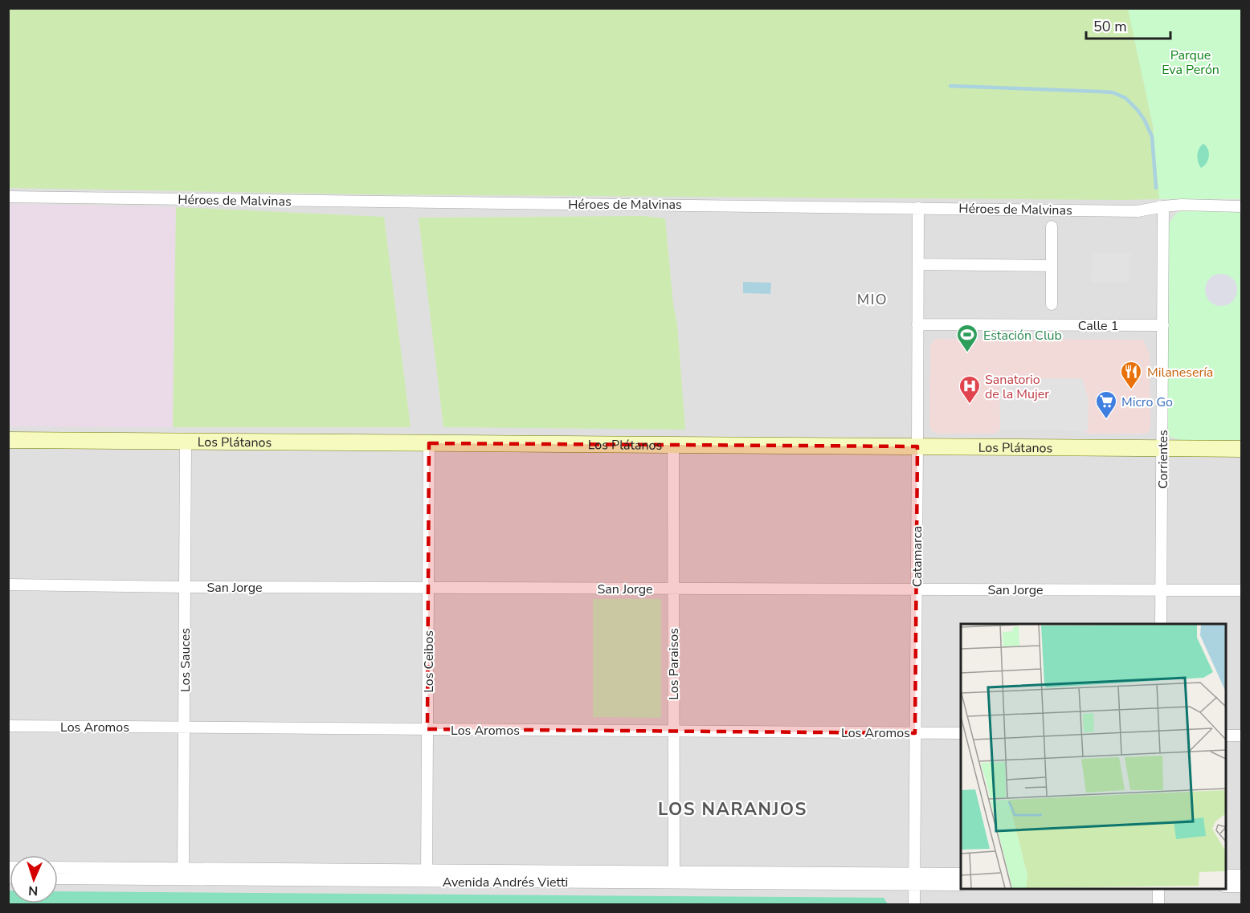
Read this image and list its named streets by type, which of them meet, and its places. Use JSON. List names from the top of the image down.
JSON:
{
  "streets": {
    "street": [
      "Héroes de Malvinas",
      "Calle 1",
      "Los Plátanos",
      "Corrientes",
      "Catamarca",
      "San Jorge",
      "Los Sauces",
      "Los Ceibos",
      "Los Paraisos",
      "Los Aromos",
      "Avenida Andrés Vietti"
    ]
  },
  "crossings": [
    ["Héroes de Malvinas", "Corrientes"],
    ["Héroes de Malvinas", "Catamarca"],
    ["Calle 1", "Corrientes"],
    ["Calle 1", "Catamarca"],
    ["Los Plátanos", "Corrientes"],
    ["Los Plátanos", "Catamarca"],
    ["Los Plátanos", "Los Sauces"],
    ["Los Plátanos", "Los Ceibos"],
    ["Los Plátanos", "Los Paraisos"],
    ["Corrientes", "San Jorge"],
    ["Catamarca", "San Jorge"],
    ["Catamarca", "Los Aromos"],
    ["Catamarca", "Avenida Andrés Vietti"],
    ["San Jorge", "Los Sauces"],
    ["San Jorge", "Los Ceibos"],
    ["San Jorge", "Los Paraisos"],
    ["Los Sauces", "Los Aromos"],
    ["Los Sauces", "Avenida Andrés Vietti"],
    ["Los Ceibos", "Los Aromos"],
    ["Los Ceibos", "Avenida Andrés Vietti"],
    ["Los Paraisos", "Los Aromos"],
    ["Los Paraisos", "Avenida Andrés Vietti"]
  ],
  "districts": ["MIO", "LOS NARANJOS"],
  "parks": ["Parque Eva Perón"],
  "places": {
    "sports": ["Estación Club"],
    "restaurant": ["Milanesería"],
    "hospital": ["Sanatorio de la Mujer"],
    "supermarket": ["Micro Go"]
  },
  "scale_bar": "50 m",
  "north": "bottom"
}
